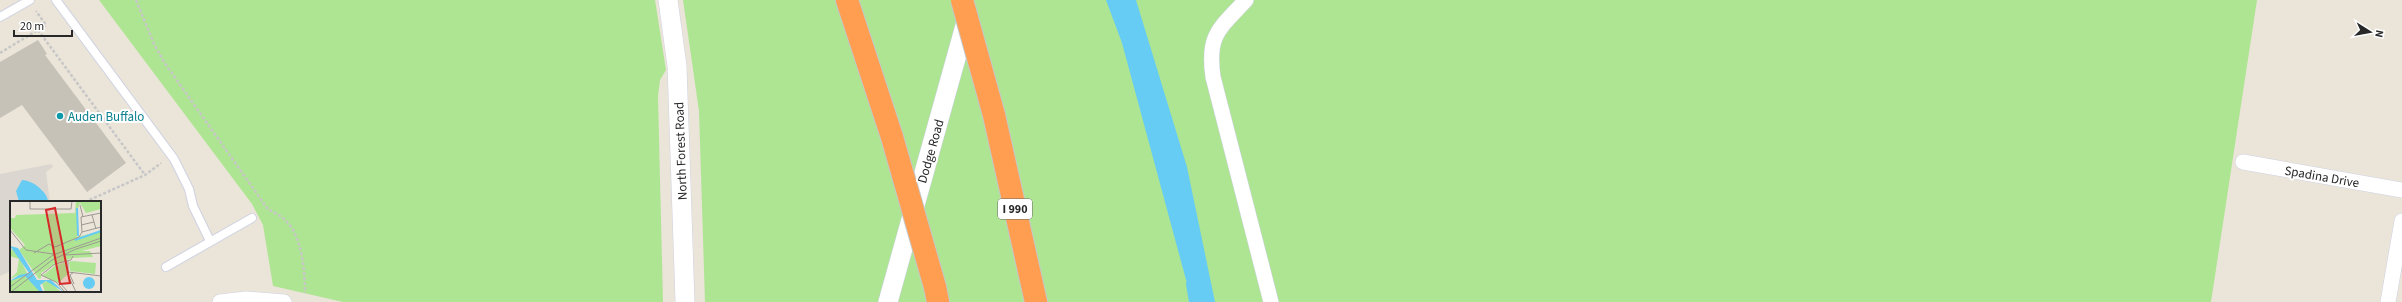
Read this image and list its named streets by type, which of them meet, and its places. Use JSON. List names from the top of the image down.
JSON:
{
  "streets": {
    "highway": ["I 990"],
    "street": ["North Forest Road", "Dodge Road", "Spadina Drive"]
  },
  "places": ["Auden Buffalo"],
  "scale_bar": "20 m",
  "north": "right"
}
